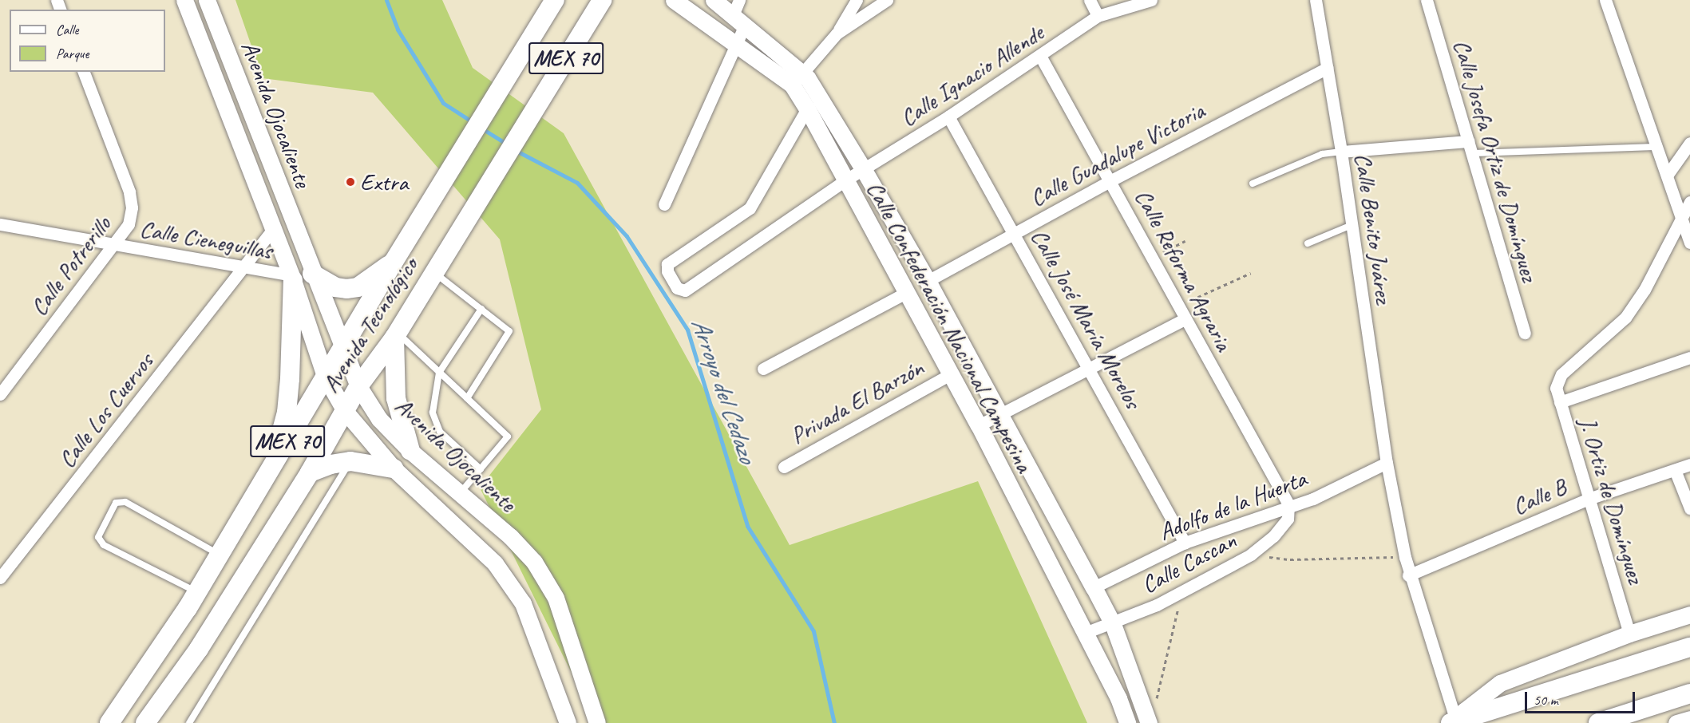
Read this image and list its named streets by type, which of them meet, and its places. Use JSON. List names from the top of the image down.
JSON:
{
  "streets": {
    "main road": ["MEX 70", "Avenida Tecnológico"],
    "street": [
      "Calle Ignacio Allende",
      "Avenida Ojocaliente",
      "Calle Guadalupe Victoria",
      "Calle Josefa Ortiz de Domínguez",
      "Calle Benito Juárez",
      "Calle Cieneguillas",
      "Calle Potrerillo",
      "Calle Reforma Agraria",
      "Calle José María Morelos",
      "Calle Confederación Nacional Campesina",
      "Privada El Barzón",
      "Calle Los Cuervos",
      "Calle B",
      "J. Ortiz de Domínguez",
      "Adolfo de la Huerta",
      "Calle Cascan"
    ]
  },
  "crossings": [
    ["Calle Ignacio Allende", "Calle Reforma Agraria"],
    ["Calle Ignacio Allende", "Calle José María Morelos"],
    ["Calle Ignacio Allende", "Calle Confederación Nacional Campesina"],
    ["Avenida Ojocaliente", "Calle Cieneguillas"],
    ["Avenida Ojocaliente", "Avenida Tecnológico"],
    ["Avenida Ojocaliente", "Calle Los Cuervos"],
    ["Calle Guadalupe Victoria", "Calle Benito Juárez"],
    ["Calle Guadalupe Victoria", "Calle Reforma Agraria"],
    ["Calle Guadalupe Victoria", "Calle José María Morelos"],
    ["Calle Guadalupe Victoria", "Calle Confederación Nacional Campesina"],
    ["Calle Benito Juárez", "Calle B"],
    ["Calle Benito Juárez", "Adolfo de la Huerta"],
    ["Calle Cieneguillas", "Calle Potrerillo"],
    ["Calle Cieneguillas", "Calle Los Cuervos"],
    ["Calle Reforma Agraria", "Adolfo de la Huerta"],
    ["Calle Reforma Agraria", "Calle Cascan"],
    ["Calle José María Morelos", "Adolfo de la Huerta"],
    ["Calle Confederación Nacional Campesina", "Privada El Barzón"],
    ["Calle Confederación Nacional Campesina", "Adolfo de la Huerta"],
    ["Calle Confederación Nacional Campesina", "Calle Cascan"],
    ["Calle B", "J. Ortiz de Domínguez"],
    ["Adolfo de la Huerta", "Calle Cascan"]
  ],
  "water": ["Arroyo del Cedazo"],
  "places": ["Extra"],
  "legend": ["Calle", "Parque"],
  "scale_bar": "50 m"
}
